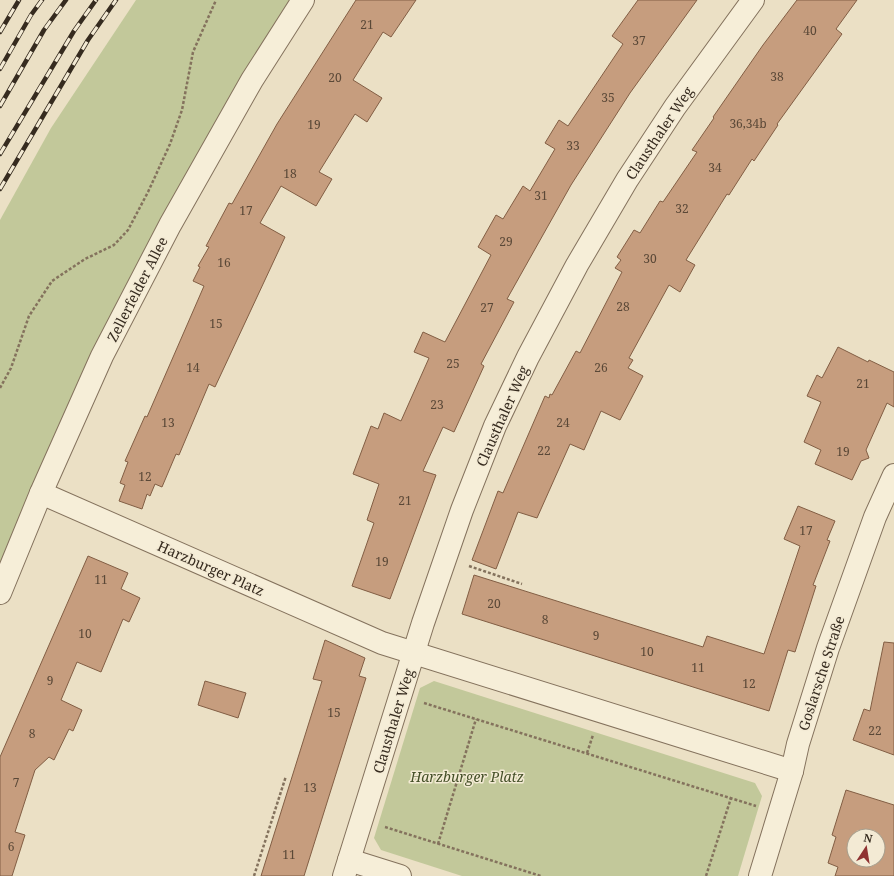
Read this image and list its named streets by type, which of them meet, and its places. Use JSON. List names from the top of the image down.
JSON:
{
  "streets": {
    "street": [
      "Clausthaler Weg",
      "Zellerfelder Allee",
      "Harzburger Platz",
      "Goslarsche Straße"
    ]
  },
  "crossings": [
    ["Clausthaler Weg", "Harzburger Platz"],
    ["Zellerfelder Allee", "Harzburger Platz"],
    ["Harzburger Platz", "Goslarsche Straße"]
  ],
  "parks": ["Harzburger Platz"],
  "house_numbers": [
    "21",
    "40",
    "37",
    "38",
    "20",
    "35",
    "36,34b",
    "19",
    "33",
    "34",
    "18",
    "31",
    "32",
    "17",
    "29",
    "30",
    "16",
    "28",
    "27",
    "15",
    "25",
    "14",
    "26",
    "21",
    "23",
    "13",
    "24",
    "22",
    "19",
    "12",
    "21",
    "17",
    "19",
    "11",
    "20",
    "8",
    "10",
    "9",
    "10",
    "11",
    "9",
    "12",
    "15",
    "22",
    "8",
    "7",
    "13",
    "6",
    "11"
  ],
  "north": "top"
}
